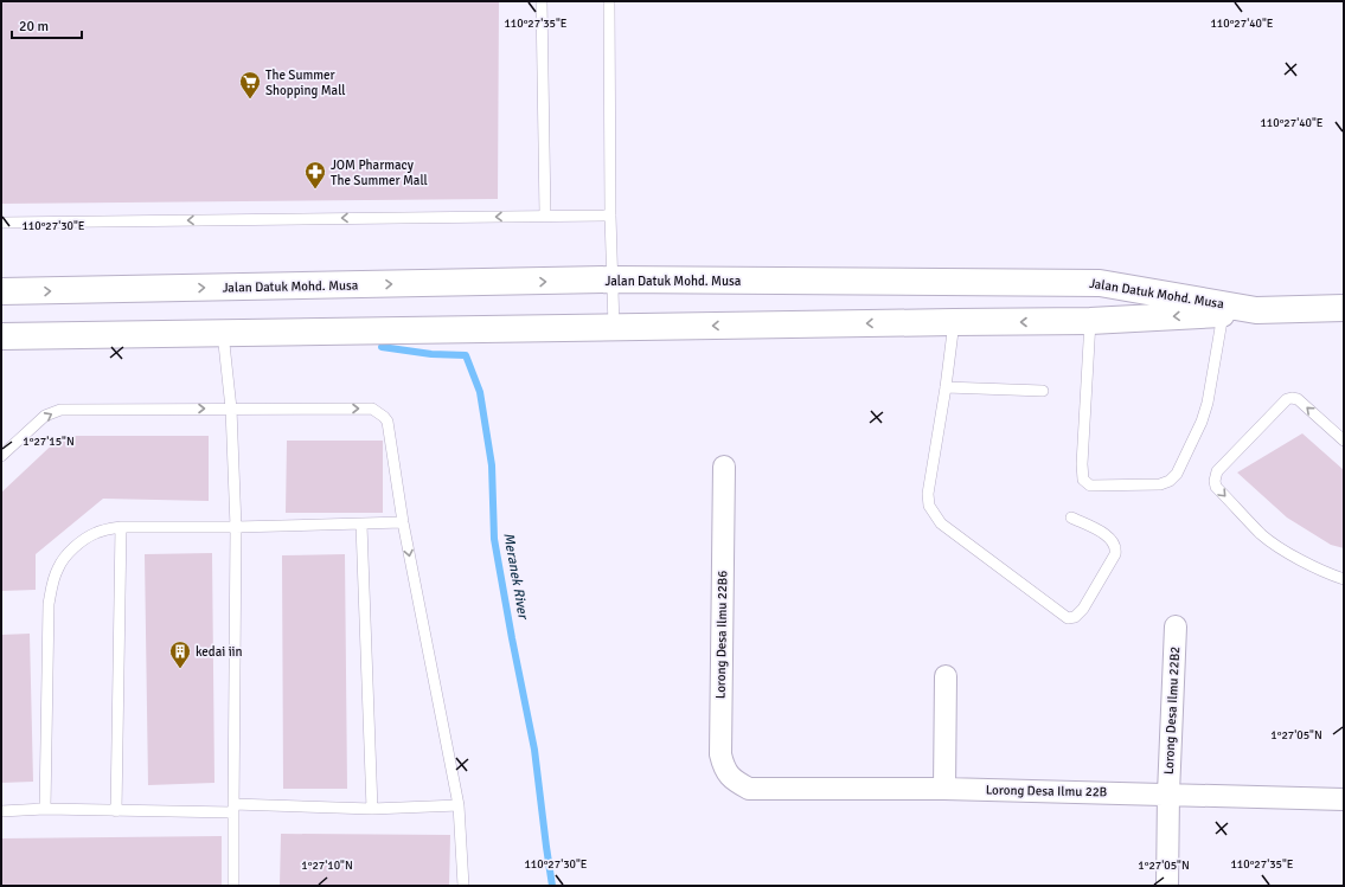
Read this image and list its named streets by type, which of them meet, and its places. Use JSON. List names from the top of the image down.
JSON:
{
  "streets": {
    "main road": ["Jalan Datuk Mohd. Musa"],
    "street": ["Lorong Desa Ilmu 22B6", "Lorong Desa Ilmu 22B2", "Lorong Desa Ilmu 22B"]
  },
  "crossings": [
    ["Lorong Desa Ilmu 22B6", "Lorong Desa Ilmu 22B"],
    ["Lorong Desa Ilmu 22B2", "Lorong Desa Ilmu 22B"]
  ],
  "water": ["Meranek River"],
  "places": {
    "supermarket": ["The Summer Shopping Mall"],
    "pharmacy": ["JOM Pharmacy The Summer Mall"],
    "building": ["kedai iin"]
  },
  "scale_bar": "20 m",
  "coordinates": [
    "110°27'35\"E",
    "110°27'40\"E",
    "110°27'30\"E",
    "1°27'15\"N",
    "1°27'05\"N",
    "1°27'10\"N"
  ]
}
